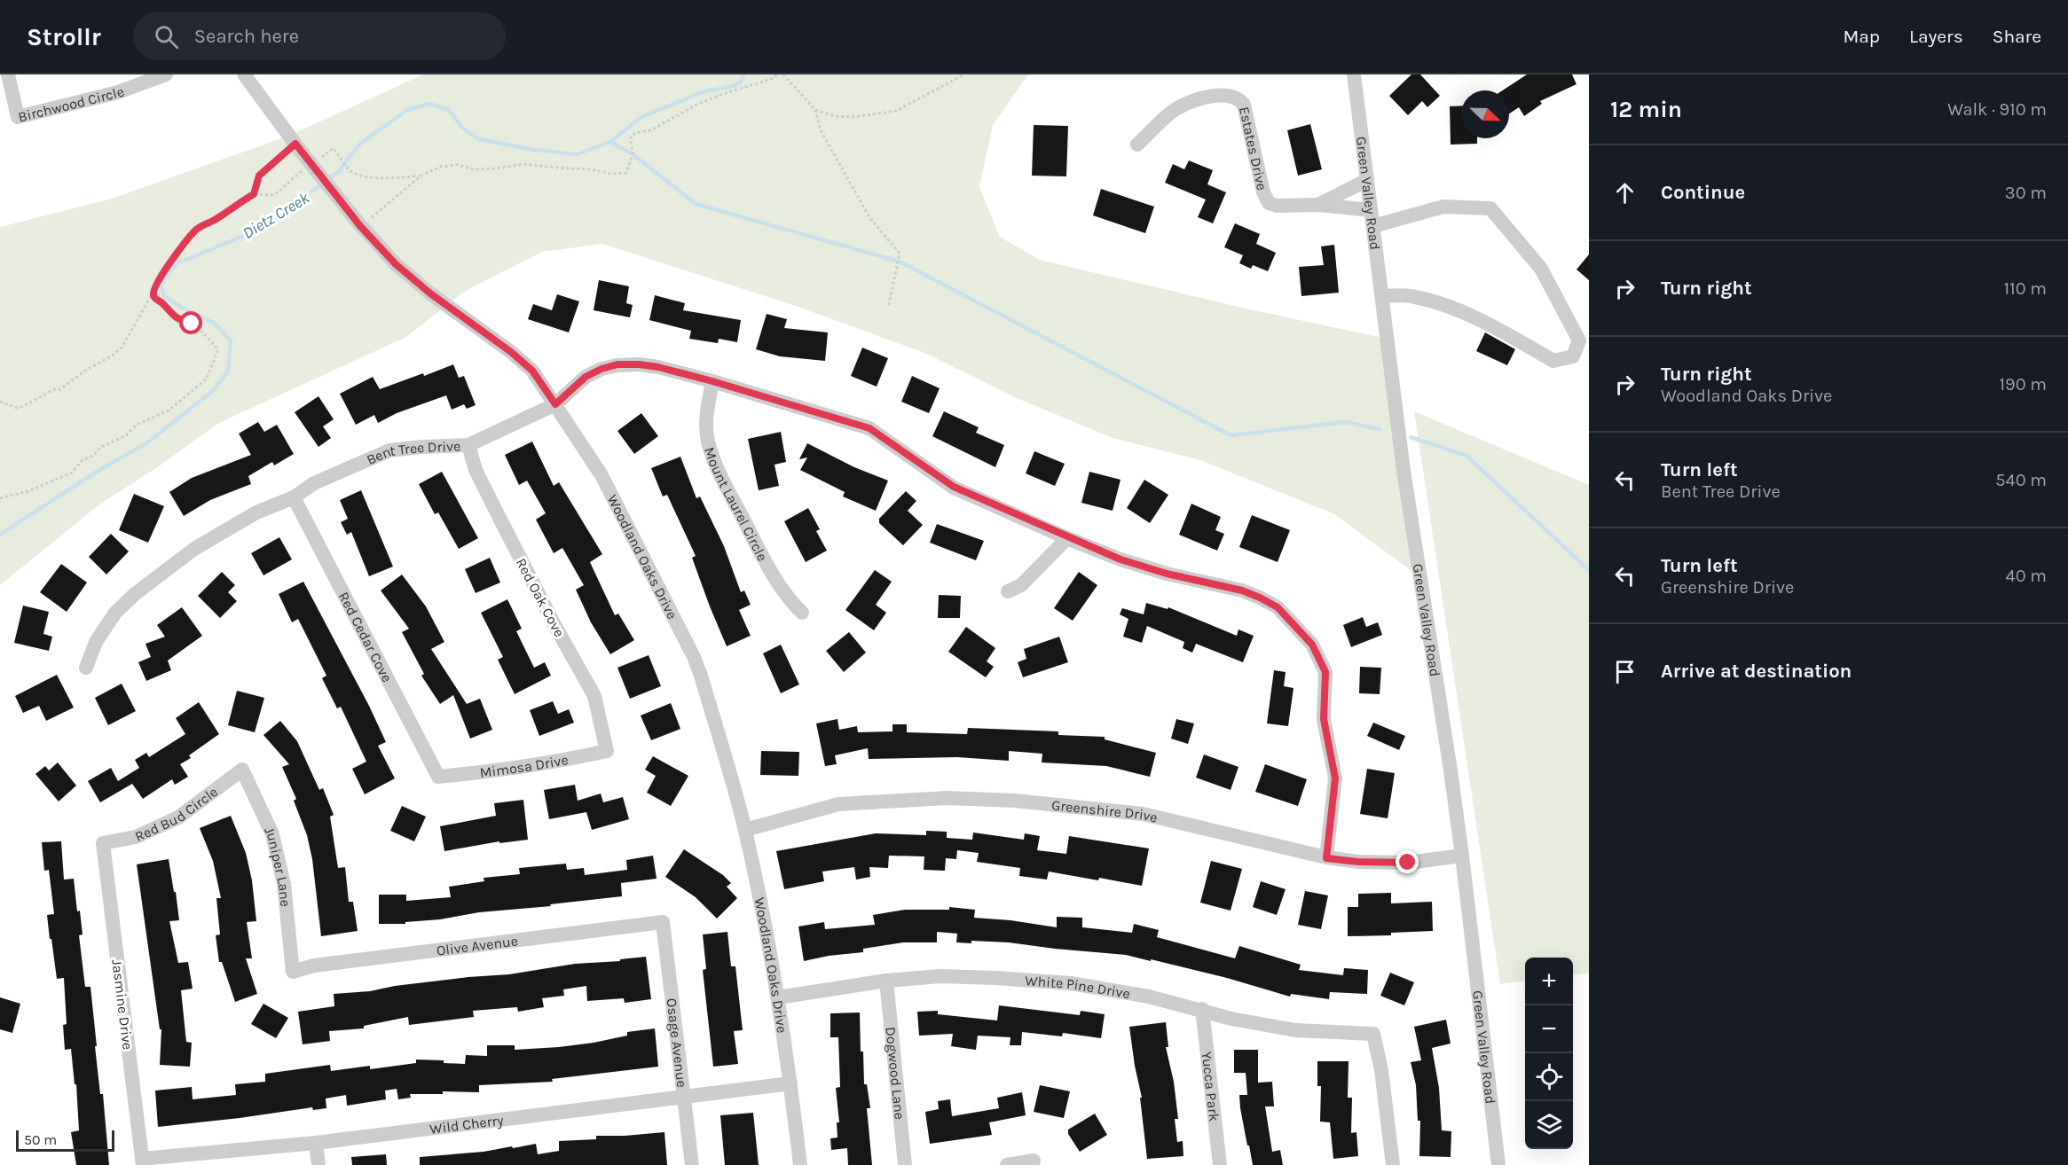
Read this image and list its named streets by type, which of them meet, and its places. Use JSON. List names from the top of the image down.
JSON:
{
  "streets": {
    "street": [
      "Birchwood Circle",
      "Estates Drive",
      "Green Valley Road",
      "Bent Tree Drive",
      "Mount Laurel Circle",
      "Woodland Oaks Drive",
      "Red Oak Cove",
      "Red Cedar Cove",
      "Mimosa Drive",
      "Greenshire Drive",
      "Red Bud Circle",
      "Juniper Lane",
      "Olive Avenue",
      "White Pine Drive",
      "Jasmine Drive",
      "Osage Avenue",
      "Dogwood Lane",
      "Yucca Park",
      "Wild Cherry"
    ]
  },
  "crossings": [
    ["Estates Drive", "Green Valley Road"],
    ["Green Valley Road", "Greenshire Drive"],
    ["Bent Tree Drive", "Mount Laurel Circle"],
    ["Bent Tree Drive", "Woodland Oaks Drive"],
    ["Bent Tree Drive", "Red Oak Cove"],
    ["Bent Tree Drive", "Red Cedar Cove"],
    ["Bent Tree Drive", "Greenshire Drive"],
    ["Woodland Oaks Drive", "Greenshire Drive"],
    ["Woodland Oaks Drive", "White Pine Drive"],
    ["Woodland Oaks Drive", "Wild Cherry"],
    ["Red Oak Cove", "Mimosa Drive"],
    ["Red Cedar Cove", "Mimosa Drive"],
    ["Red Bud Circle", "Juniper Lane"],
    ["Red Bud Circle", "Jasmine Drive"],
    ["Juniper Lane", "Olive Avenue"],
    ["Olive Avenue", "Osage Avenue"],
    ["White Pine Drive", "Dogwood Lane"],
    ["White Pine Drive", "Yucca Park"],
    ["Jasmine Drive", "Wild Cherry"],
    ["Osage Avenue", "Wild Cherry"]
  ],
  "water": ["Dietz Creek"],
  "scale_bar": "50 m",
  "north": "bottom right",
  "page": {
    "header": "Strollr",
    "search": "Search here",
    "nav": ["Map", "Layers", "Share"],
    "heading": ["12 min", "Walk · 910 m"],
    "list": [
      ["Continue", "30 m"],
      ["Turn right", "110 m"],
      ["Turn right", "Woodland Oaks Drive", "190 m"],
      ["Turn left", "Bent Tree Drive", "540 m"],
      ["Turn left", "Greenshire Drive", "40 m"],
      "Arrive at destination"
    ],
    "map_buttons": ["+", "−"],
    "scale": "50 m"
  }
}
